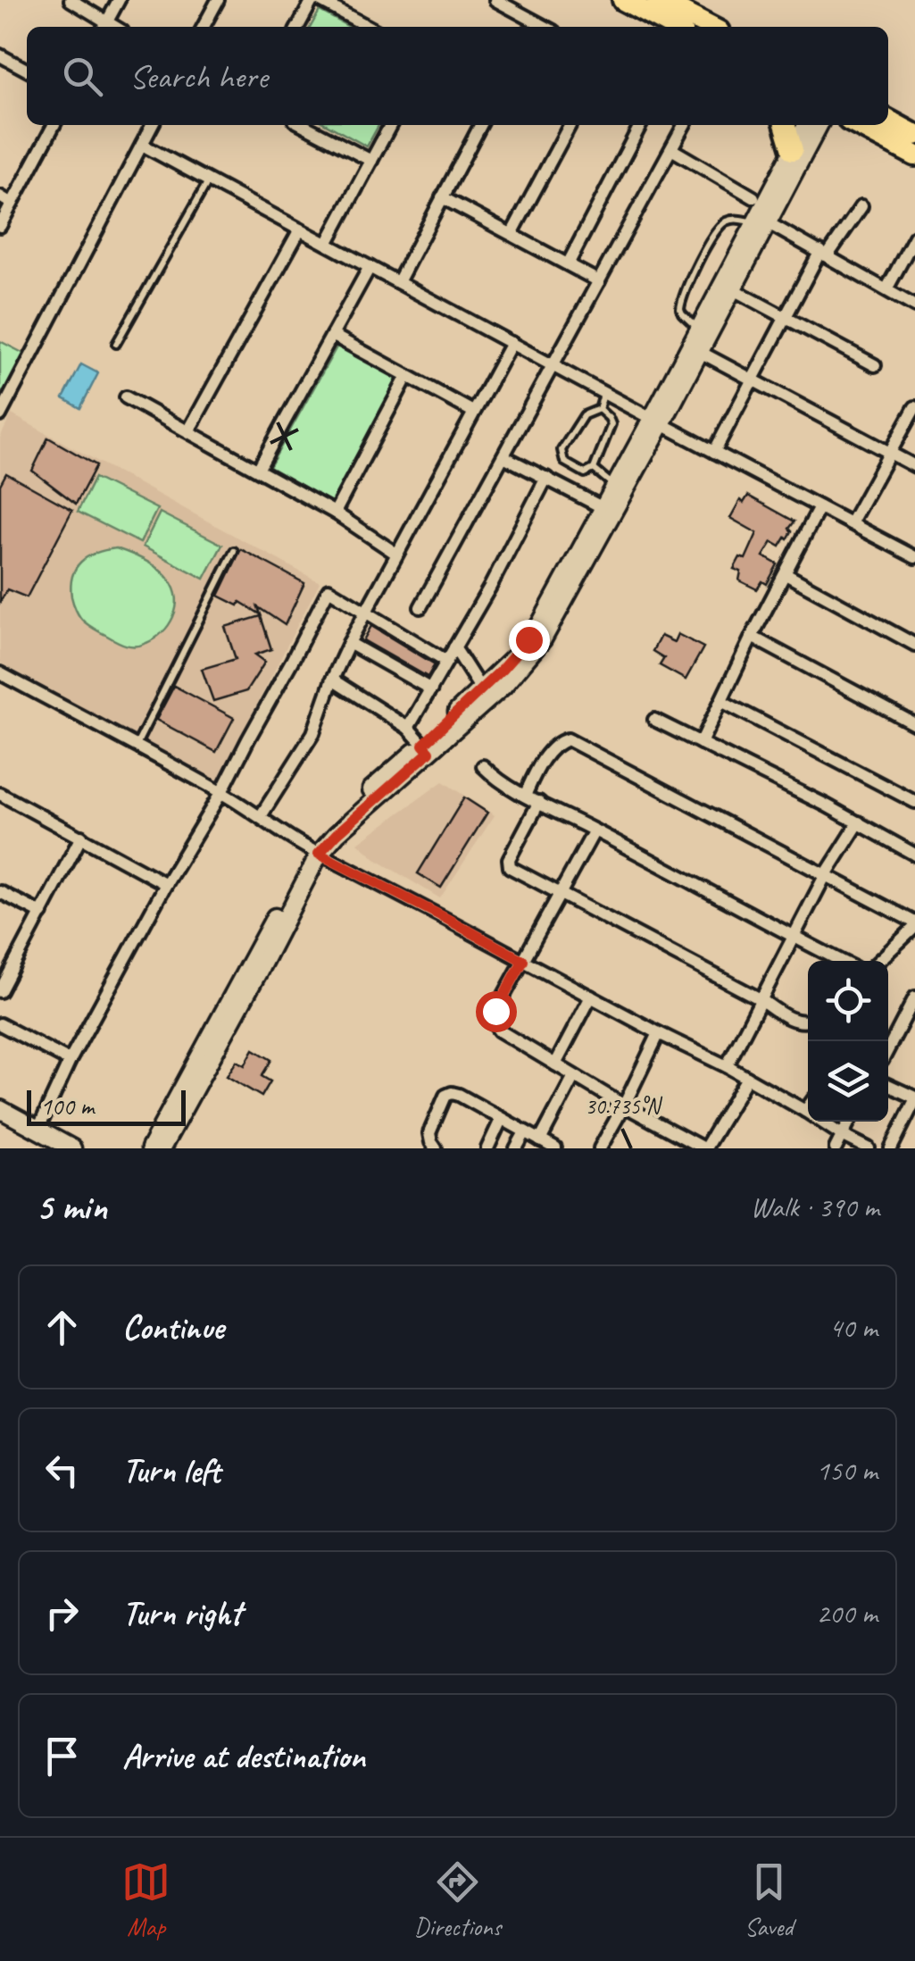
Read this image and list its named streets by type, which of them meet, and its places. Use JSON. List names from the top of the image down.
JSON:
{
  "scale_bar": "100 m",
  "page": {
    "search": "Search here",
    "scale": "100 m",
    "heading": ["5 min", "Walk · 390 m"],
    "list": [
      ["Continue", "40 m"],
      ["Turn left", "150 m"],
      ["Turn right", "200 m"],
      "Arrive at destination"
    ],
    "nav": ["Map", "Directions", "Saved"]
  },
  "coordinates": ["30.735°N"]
}
